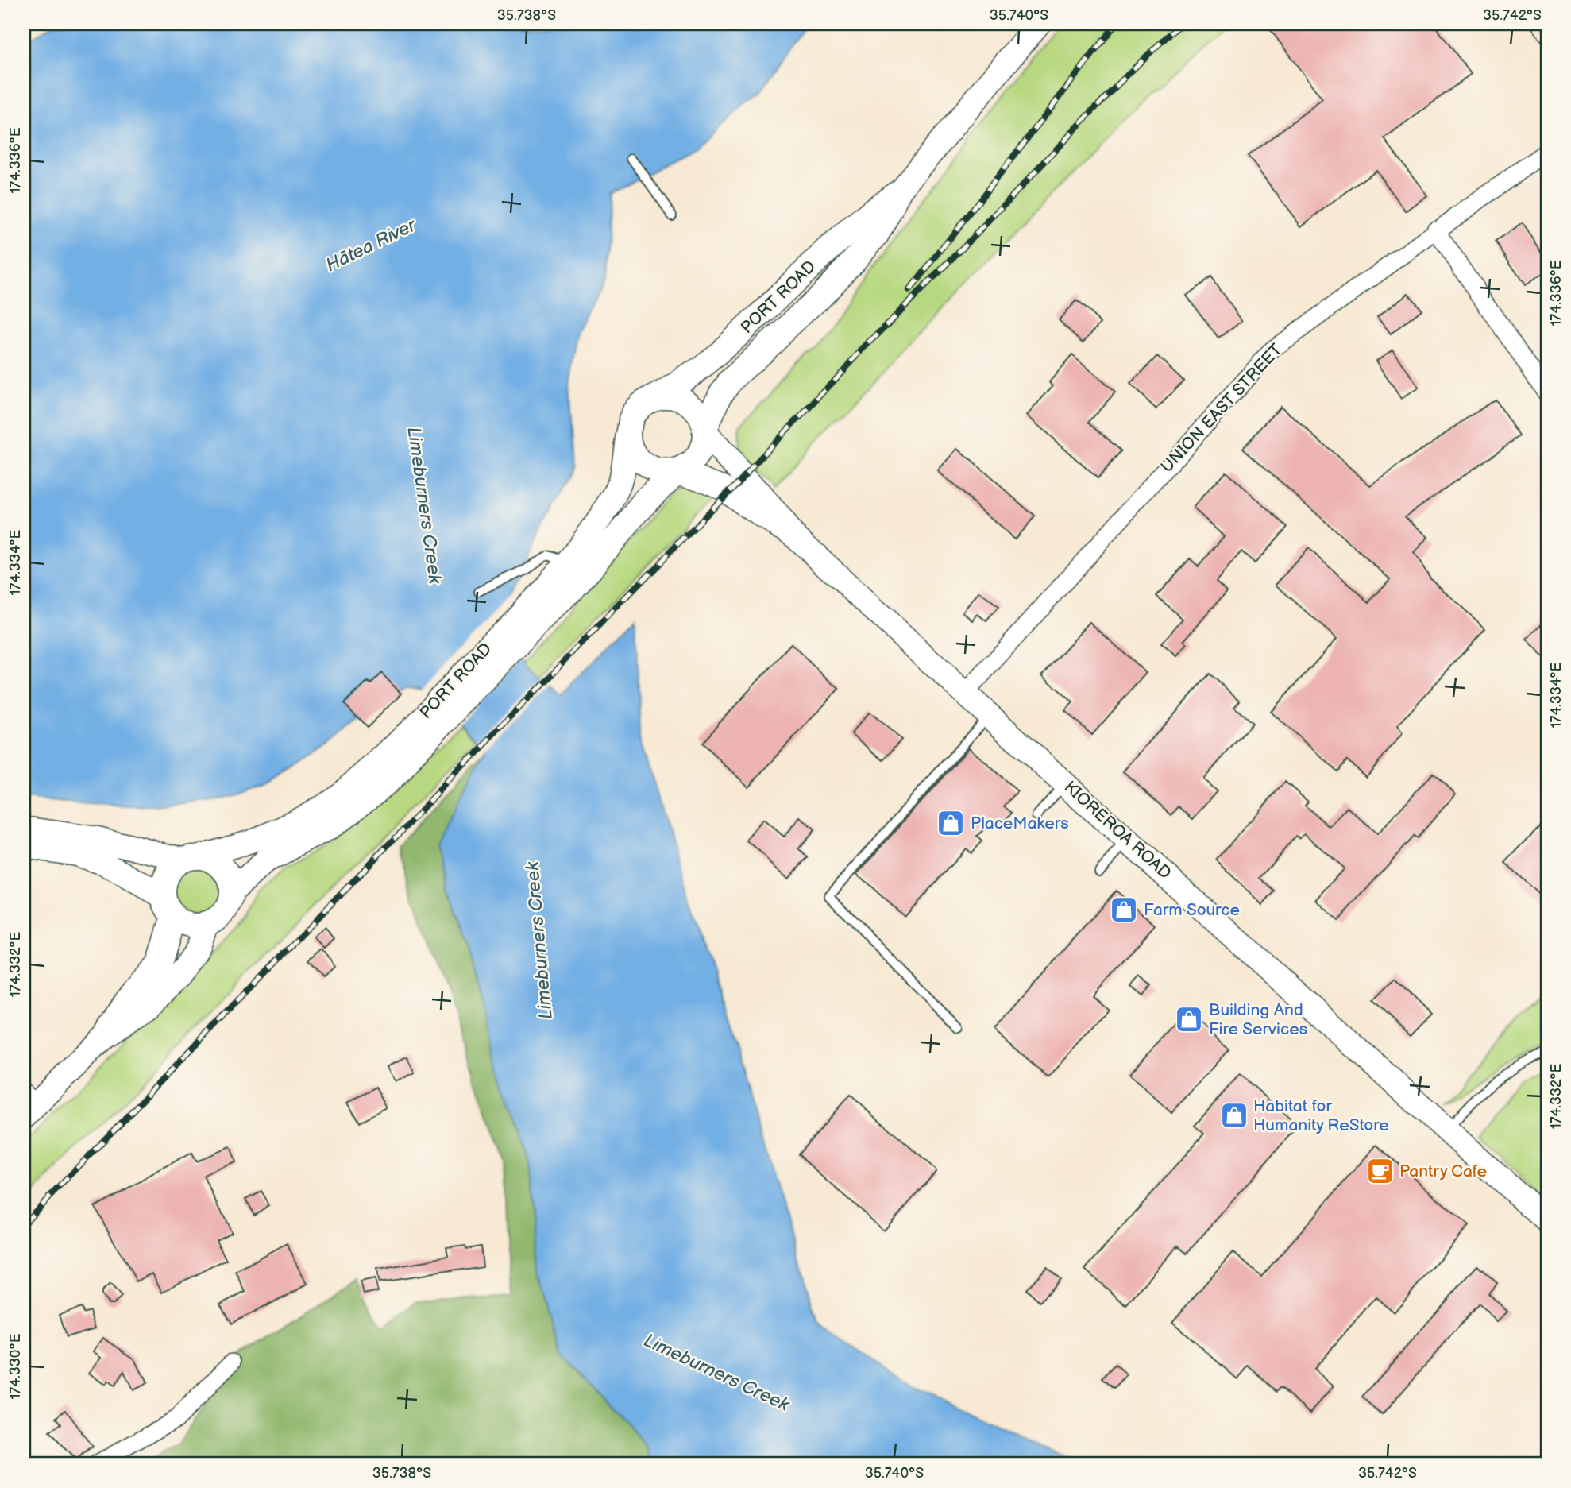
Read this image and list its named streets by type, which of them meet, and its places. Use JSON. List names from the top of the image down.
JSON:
{
  "streets": {
    "main road": ["PORT ROAD", "KIOREROA ROAD"],
    "street": ["UNION EAST STREET"]
  },
  "crossings": [
    ["PORT ROAD", "KIOREROA ROAD"],
    ["UNION EAST STREET", "KIOREROA ROAD"]
  ],
  "water": ["Hātea River", "Limeburners Creek"],
  "places": {
    "shop": [
      "PlaceMakers",
      "Farm Source",
      "Building And Fire Services",
      "Habitat for Humanity ReStore"
    ],
    "cafe": ["Pantry Cafe"]
  },
  "coordinates": [
    "35.738°S",
    "35.740°S",
    "35.742°S",
    "174.336°E",
    "174.334°E",
    "174.332°E",
    "174.330°E"
  ]
}
